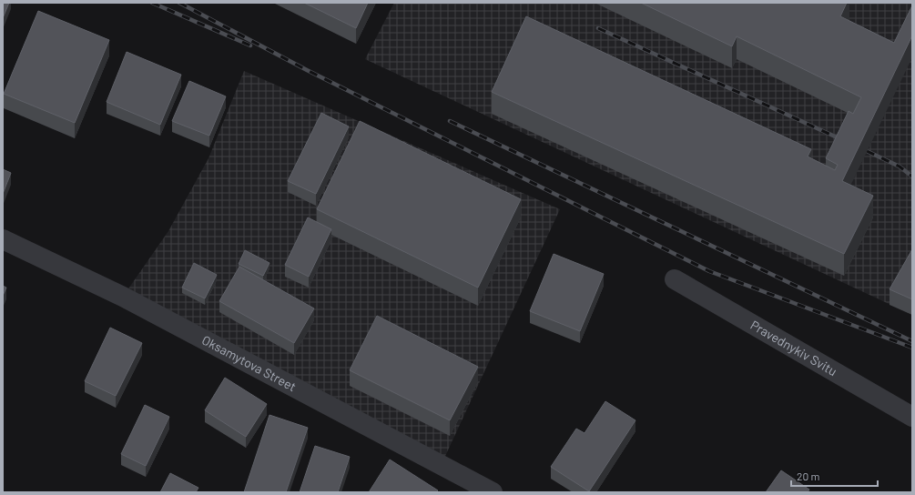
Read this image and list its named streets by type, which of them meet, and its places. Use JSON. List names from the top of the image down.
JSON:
{
  "streets": {
    "street": ["Pravednykiv Svitu", "Oksamytova Street"]
  },
  "scale_bar": "20 m"
}
